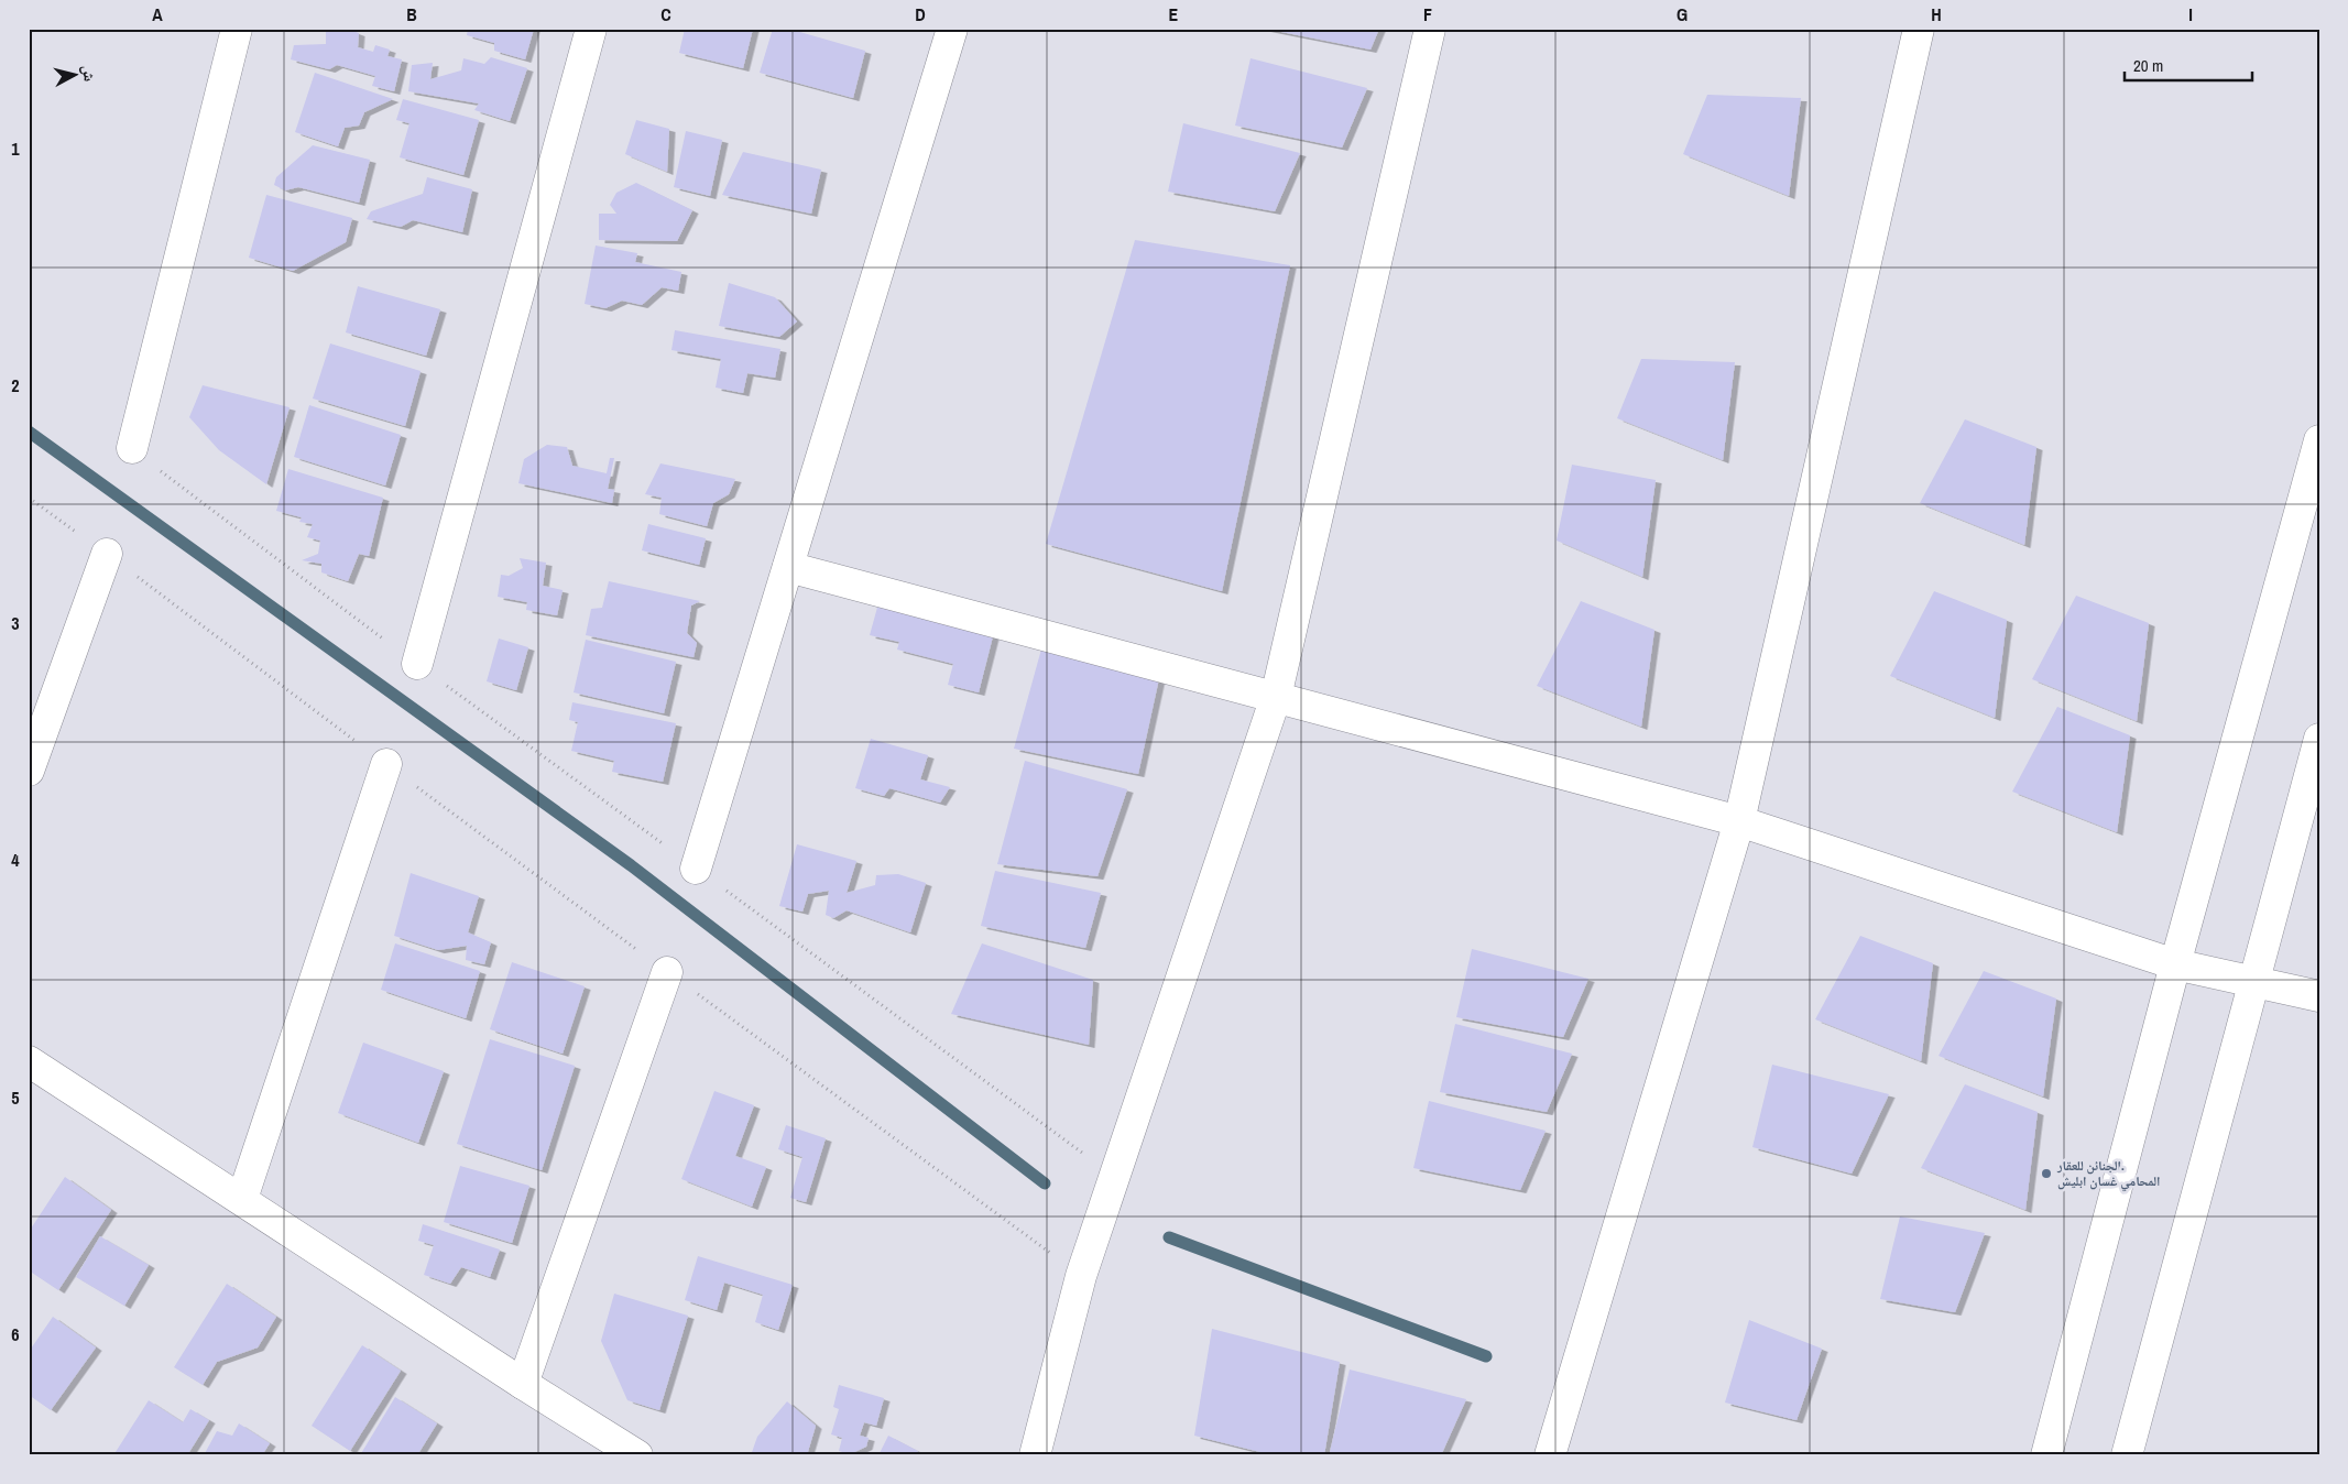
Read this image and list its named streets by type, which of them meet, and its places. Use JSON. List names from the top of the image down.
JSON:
{
  "places": ["الجنائن للعقار. المحامي غسان ابليش"],
  "scale_bar": "20 m",
  "north": "right",
  "grid": {
    "columns": [
      "A",
      "B",
      "C",
      "D",
      "E",
      "F",
      "G",
      "H",
      "I"
    ],
    "rows": [
      "1",
      "2",
      "3",
      "4",
      "5",
      "6"
    ]
  }
}
